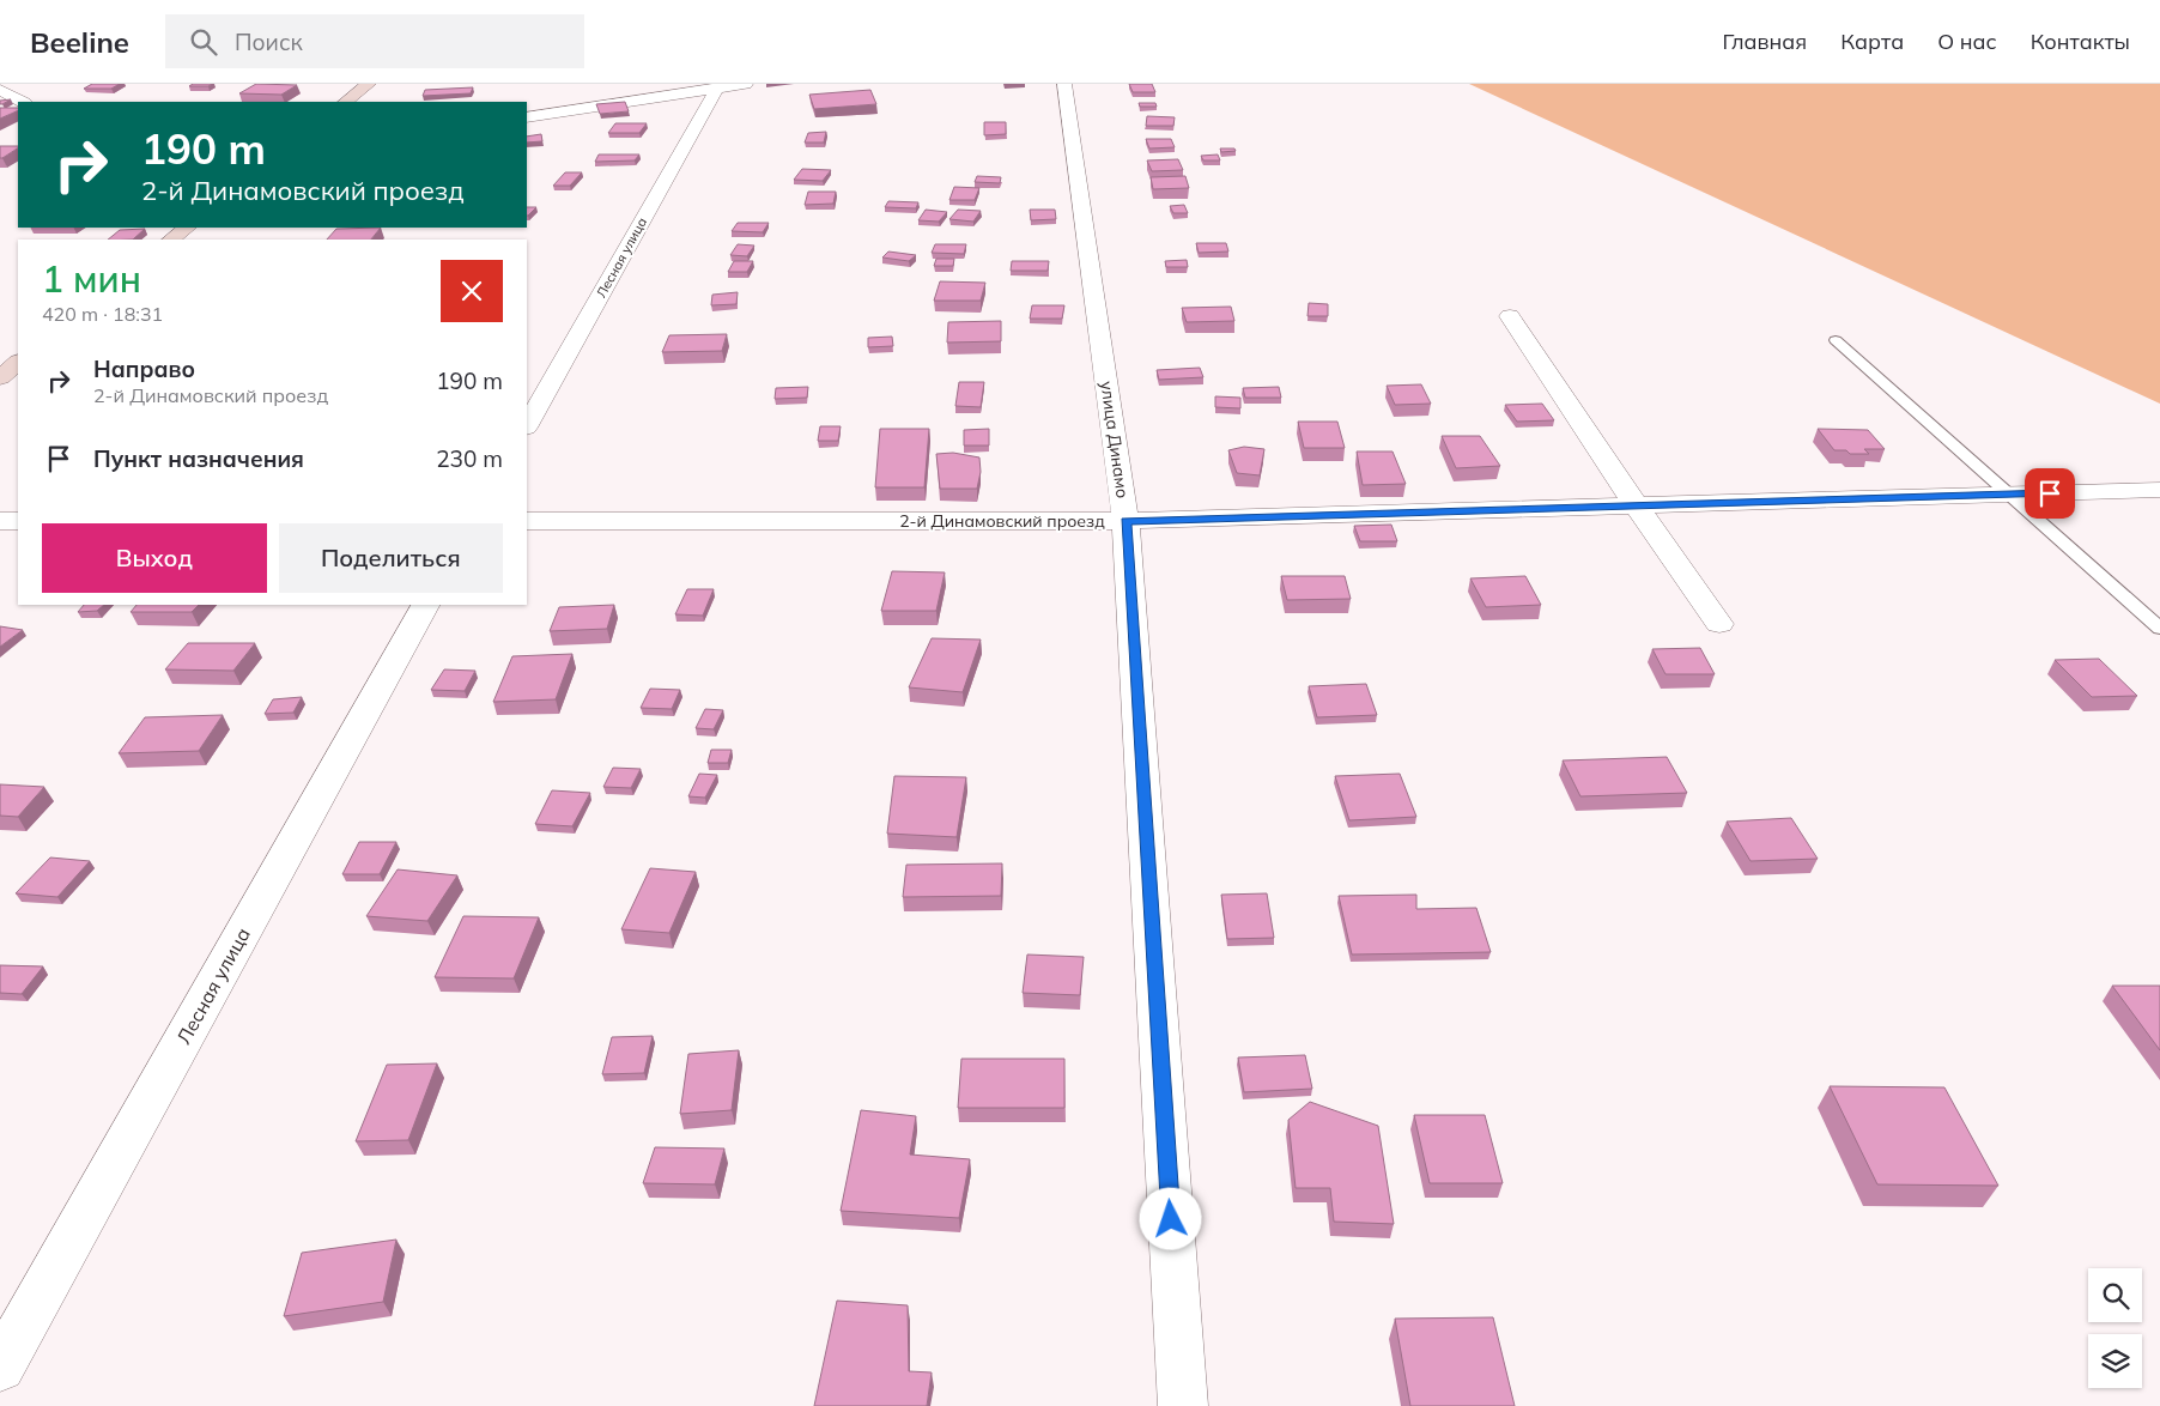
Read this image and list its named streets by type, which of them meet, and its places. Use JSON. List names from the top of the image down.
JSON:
{
  "streets": {
    "street": ["Лесная улица", "улица Динамо", "2-й Динамовский проезд"]
  },
  "crossings": [
    ["улица Динамо", "2-й Динамовский проезд"]
  ],
  "page": {
    "header": "Beeline",
    "search": "Поиск",
    "nav": [
      "Главная",
      "Карта",
      "О нас",
      "Контакты"
    ],
    "turn": ["190 m", "2-й Динамовский проезд"],
    "heading": ["1 мин", "420 m · 18:31"],
    "list": [
      {
        "name": "Направо",
        "note": "2-й Динамовский проезд",
        "value": "190 m"
      },
      {
        "name": "Пункт назначения",
        "value": "230 m"
      }
    ],
    "buttons": ["Выход", "Поделиться"]
  }
}
